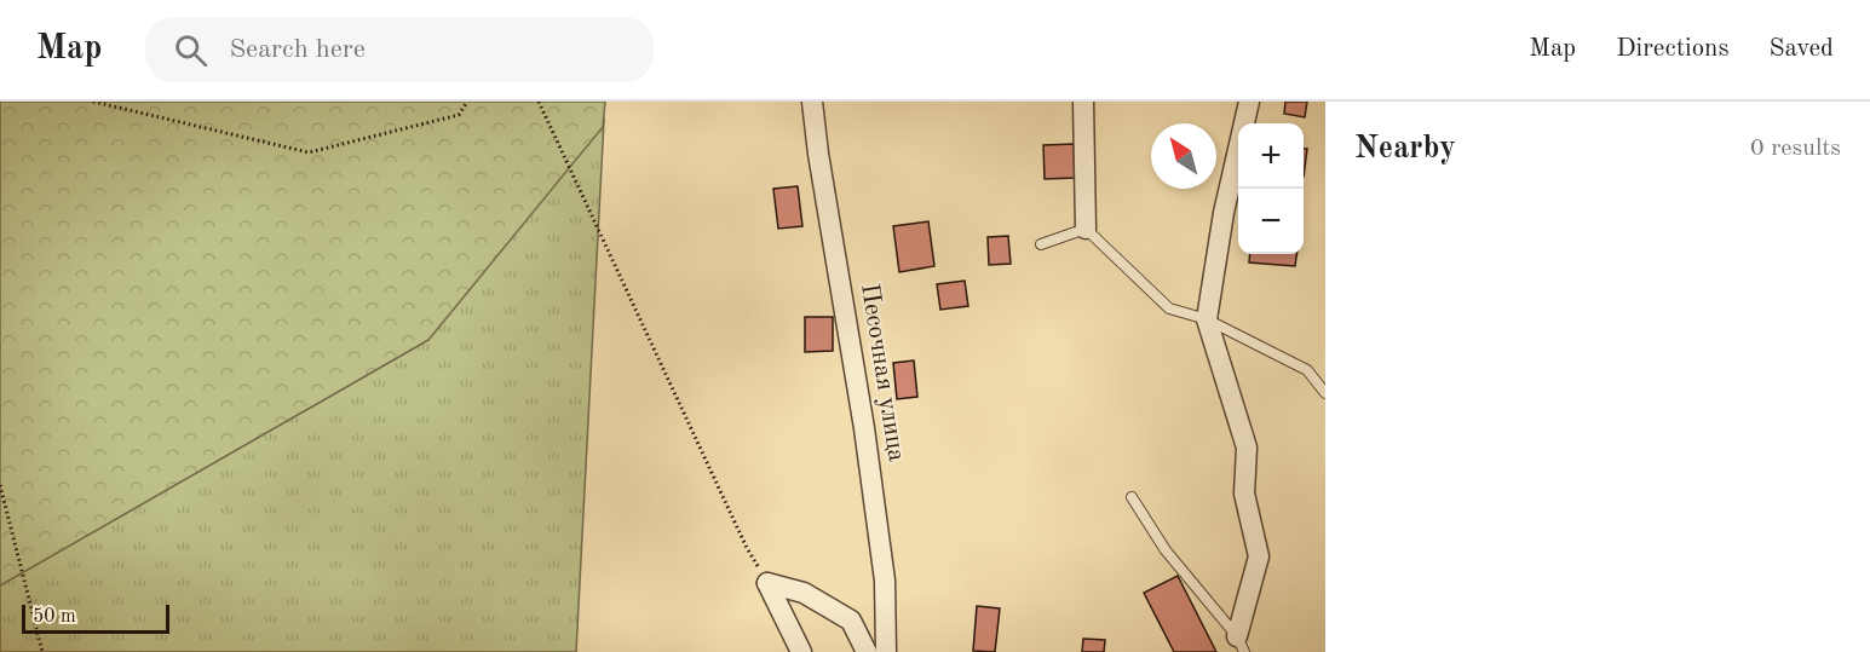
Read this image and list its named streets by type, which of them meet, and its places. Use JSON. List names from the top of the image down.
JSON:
{
  "streets": {
    "street": ["Песочная улица"]
  },
  "scale_bar": "50 m",
  "north": "top left",
  "page": {
    "header": "Map",
    "search": "Search here",
    "nav": ["Map", "Directions", "Saved"],
    "heading": ["Nearby", "0 results"],
    "map_buttons": ["+", "−"],
    "scale": "50 m"
  }
}
